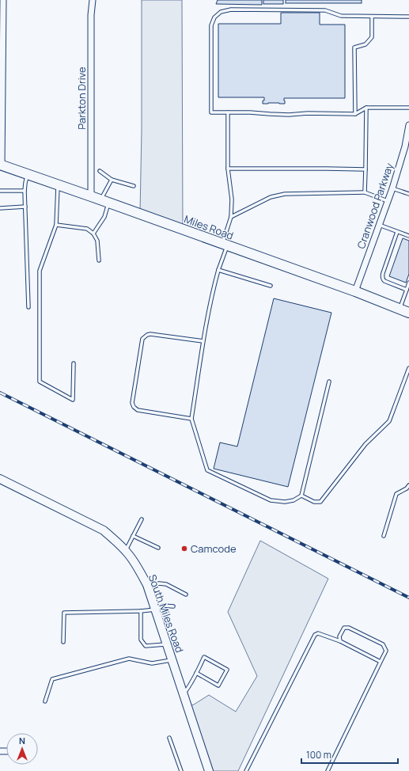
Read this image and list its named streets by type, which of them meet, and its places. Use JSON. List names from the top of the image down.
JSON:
{
  "streets": {
    "main road": ["Miles Road"],
    "street": ["Parkton Drive", "Cranwood Parkway", "South Miles Road"]
  },
  "crossings": [
    ["Parkton Drive", "Miles Road"],
    ["Cranwood Parkway", "Miles Road"]
  ],
  "places": ["Camcode"],
  "scale_bar": "100 m",
  "north": "top"
}
